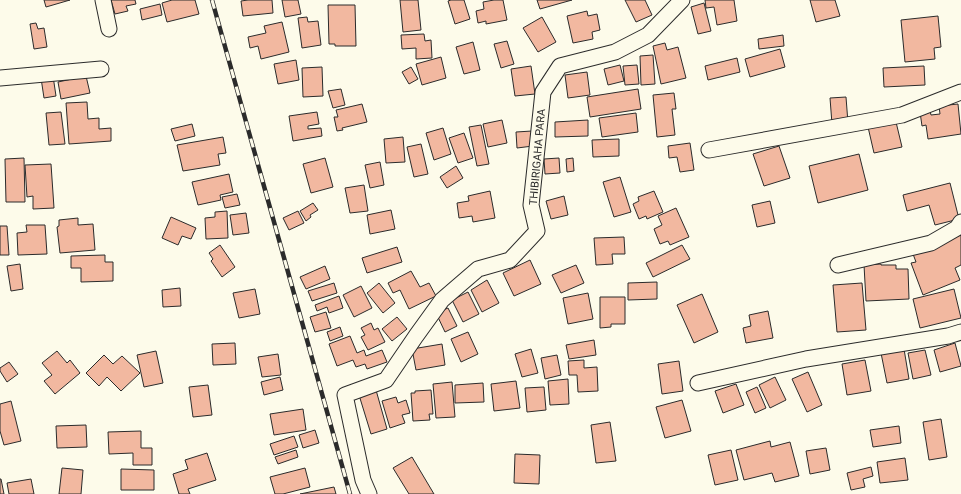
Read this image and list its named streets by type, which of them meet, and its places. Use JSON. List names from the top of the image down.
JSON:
{
  "streets": {
    "street": ["THIBIRIGAHA PARA"]
  }
}
